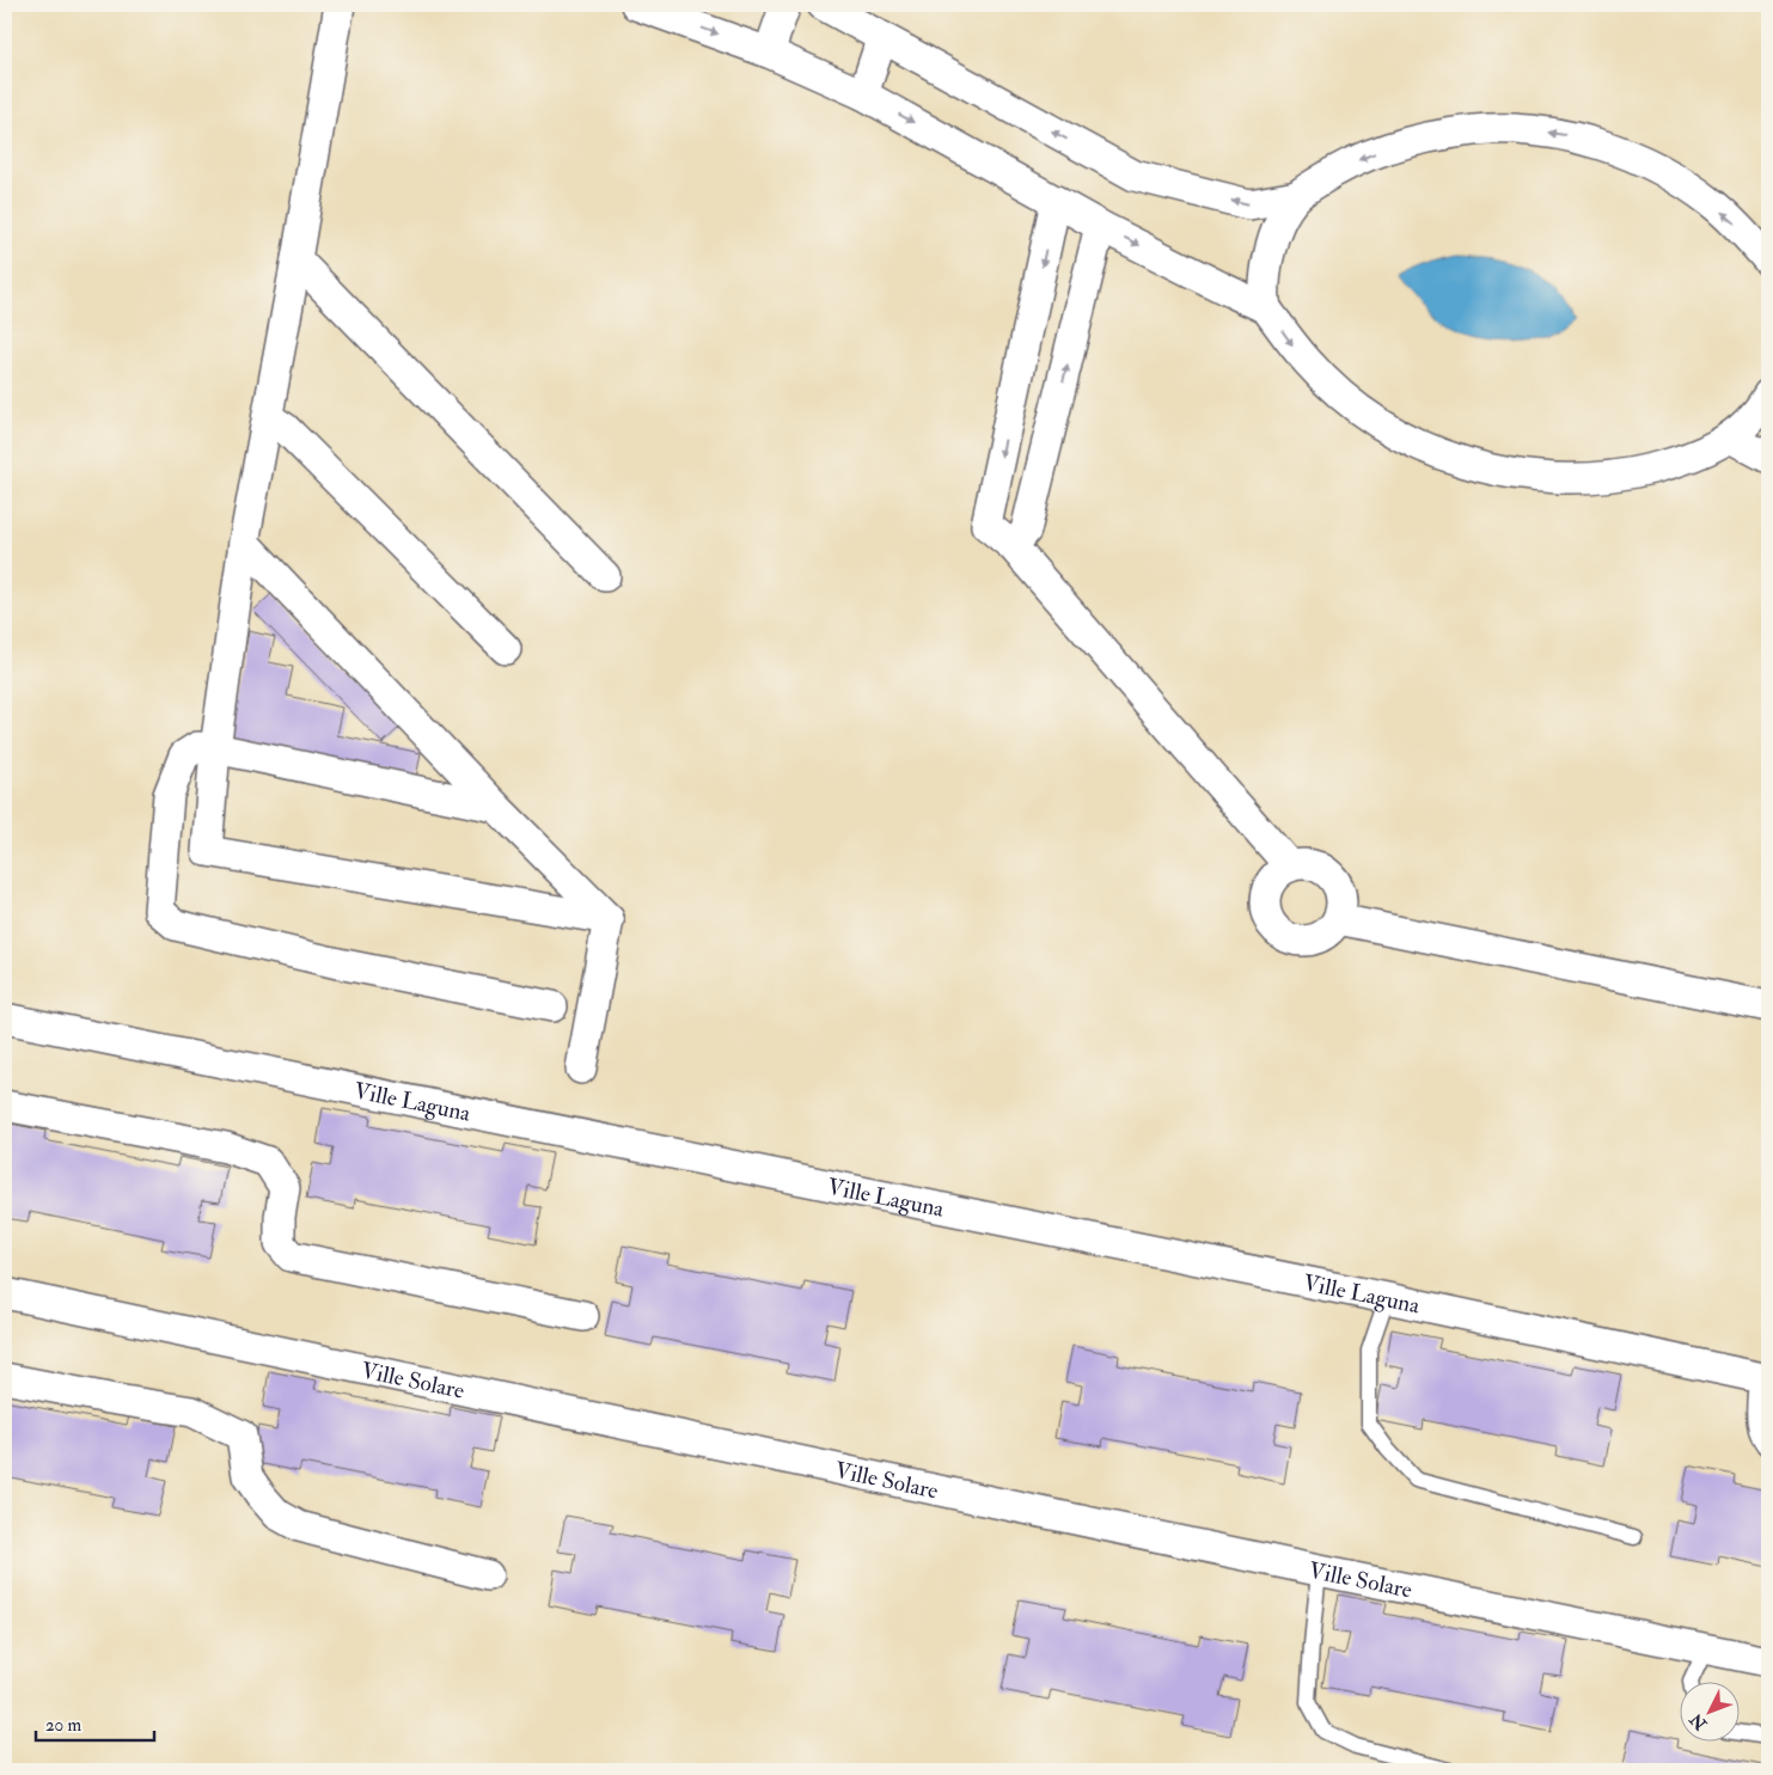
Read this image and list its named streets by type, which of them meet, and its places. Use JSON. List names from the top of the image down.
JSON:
{
  "streets": {
    "street": ["Ville Laguna", "Ville Solare"]
  },
  "scale_bar": "20 m",
  "north": "bottom left"
}
